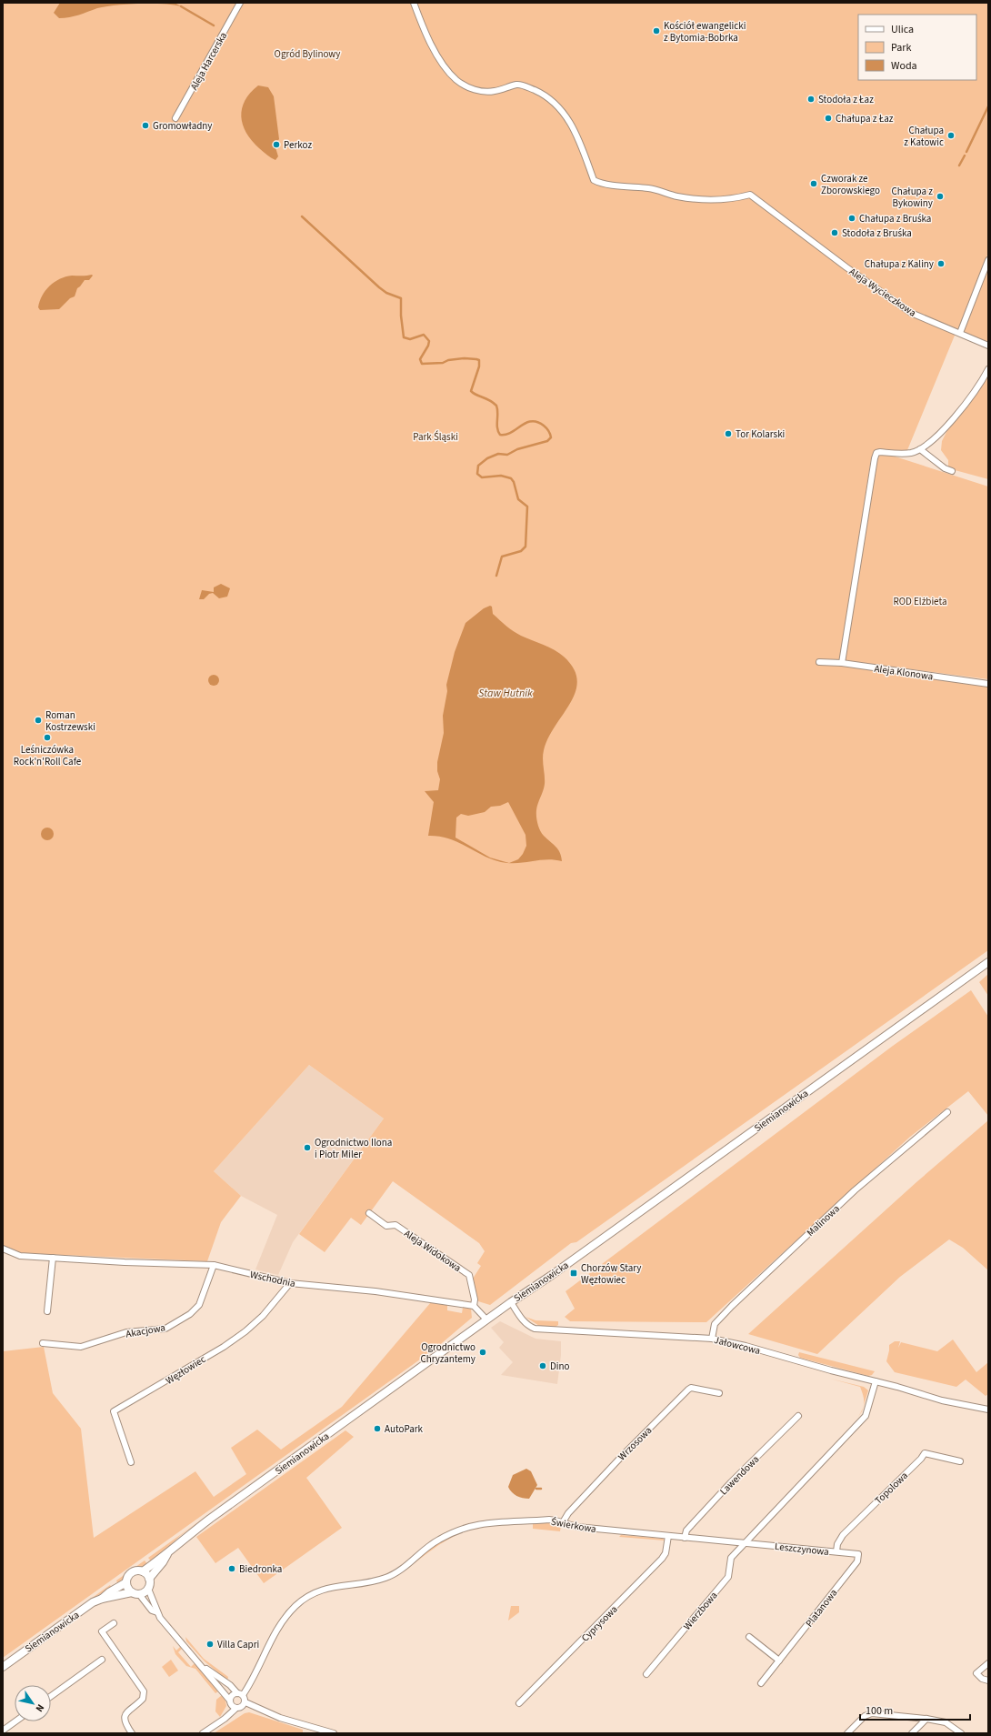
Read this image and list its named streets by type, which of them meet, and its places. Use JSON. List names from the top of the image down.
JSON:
{
  "streets": {
    "street": [
      "Aleja Harcerska",
      "Aleja Wycieczkowa",
      "Aleja Klonowa",
      "Siemianowicka",
      "Malinowa",
      "Aleja Widokowa",
      "Wschodnia",
      "Akacjowa",
      "Jałowcowa",
      "Węzłowiec",
      "Wrzosowa",
      "Lawendowa",
      "Topolowa",
      "Świerkowa",
      "Leszczynowa",
      "Platanowa",
      "Wierzbowa",
      "Cyprysowa"
    ]
  },
  "crossings": [
    ["Siemianowicka", "Jałowcowa"],
    ["Malinowa", "Jałowcowa"],
    ["Aleja Widokowa", "Wschodnia"],
    ["Wschodnia", "Akacjowa"],
    ["Wschodnia", "Węzłowiec"],
    ["Wrzosowa", "Świerkowa"],
    ["Lawendowa", "Świerkowa"],
    ["Topolowa", "Leszczynowa"],
    ["Świerkowa", "Leszczynowa"],
    ["Świerkowa", "Wierzbowa"],
    ["Świerkowa", "Cyprysowa"],
    ["Leszczynowa", "Platanowa"],
    ["Leszczynowa", "Wierzbowa"]
  ],
  "water": ["Staw Hutnik"],
  "parks": ["Ogród Bylinowy", "Park Śląski", "ROD Elżbieta"],
  "places": {
    "other": [
      "Kościół ewangelicki z Bytomia-Bobrka",
      "Stodoła z Łaz",
      "Chałupa z Łaz",
      "Gromowładny",
      "Chałupa z Katowic",
      "Perkoz",
      "Czworak ze Zborowskiego",
      "Chałupa z Bykowiny",
      "Chałupa z Bruśka",
      "Stodoła z Bruśka",
      "Chałupa z Kaliny",
      "Tor Kolarski",
      "Roman Kostrzewski",
      "Leśniczówka Rock'n'Roll Cafe",
      "Ogrodnictwo Ilona i Piotr Miler",
      "Ogrodnictwo Chryzantemy",
      "Dino",
      "AutoPark",
      "Biedronka",
      "Villa Capri"
    ],
    "transit": ["Chorzów Stary Węzłowiec"]
  },
  "legend": ["Ulica", "Park", "Woda"],
  "scale_bar": "100 m",
  "north": "bottom right"
}
